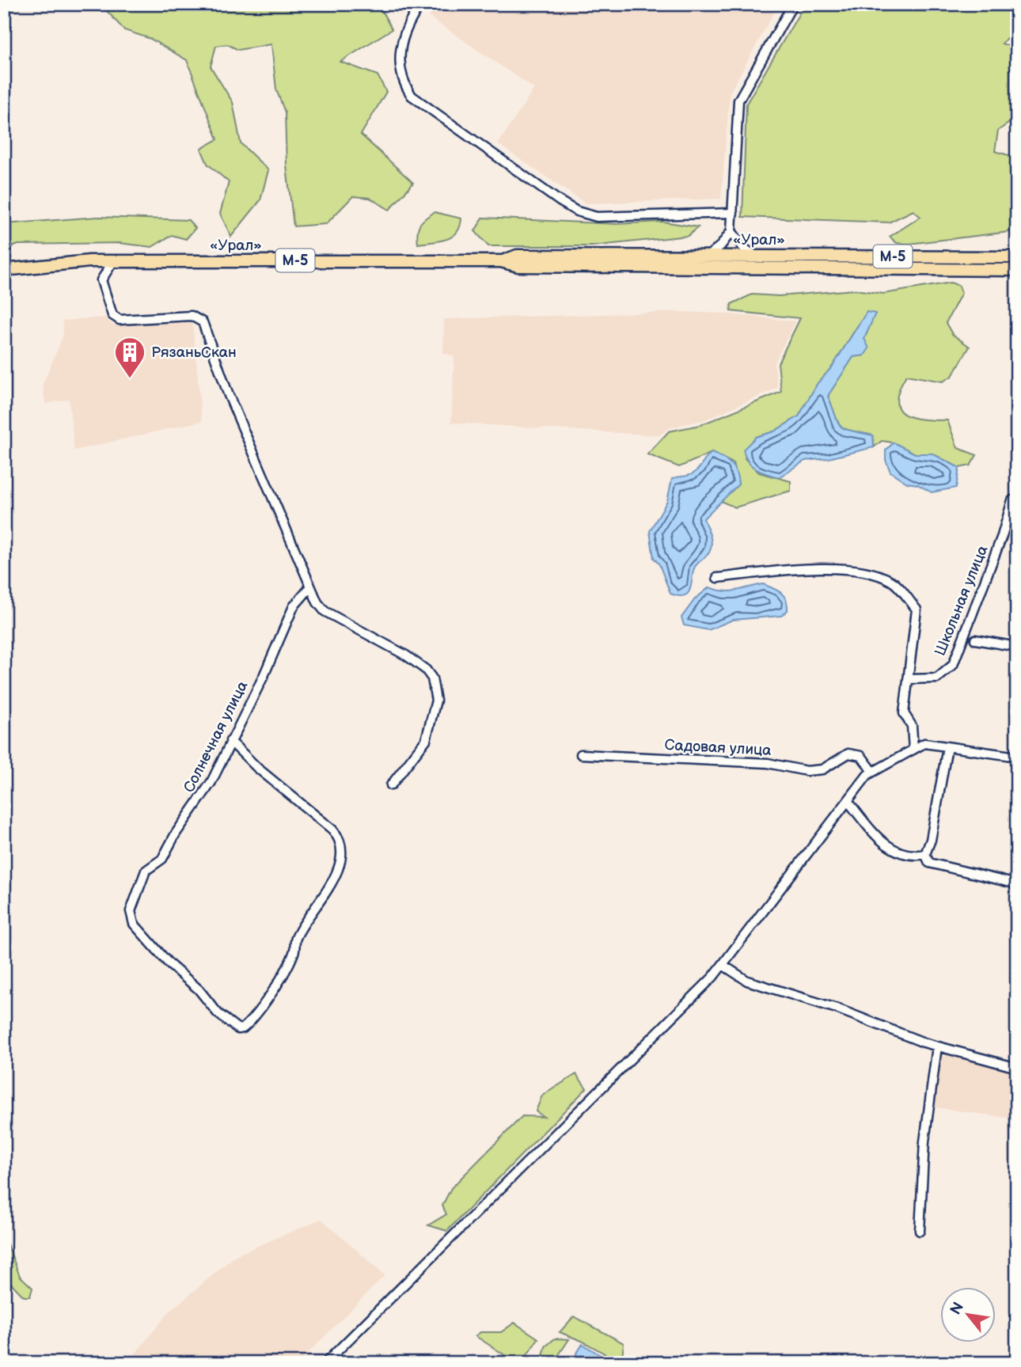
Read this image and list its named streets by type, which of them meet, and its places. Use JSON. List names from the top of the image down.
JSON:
{
  "streets": {
    "highway": ["«Урал»", "М-5"],
    "street": ["Школьная улица", "Солнечная улица", "Садовая улица"]
  },
  "places": {
    "building": ["РязаньСкан"]
  },
  "north": "top left"
}
